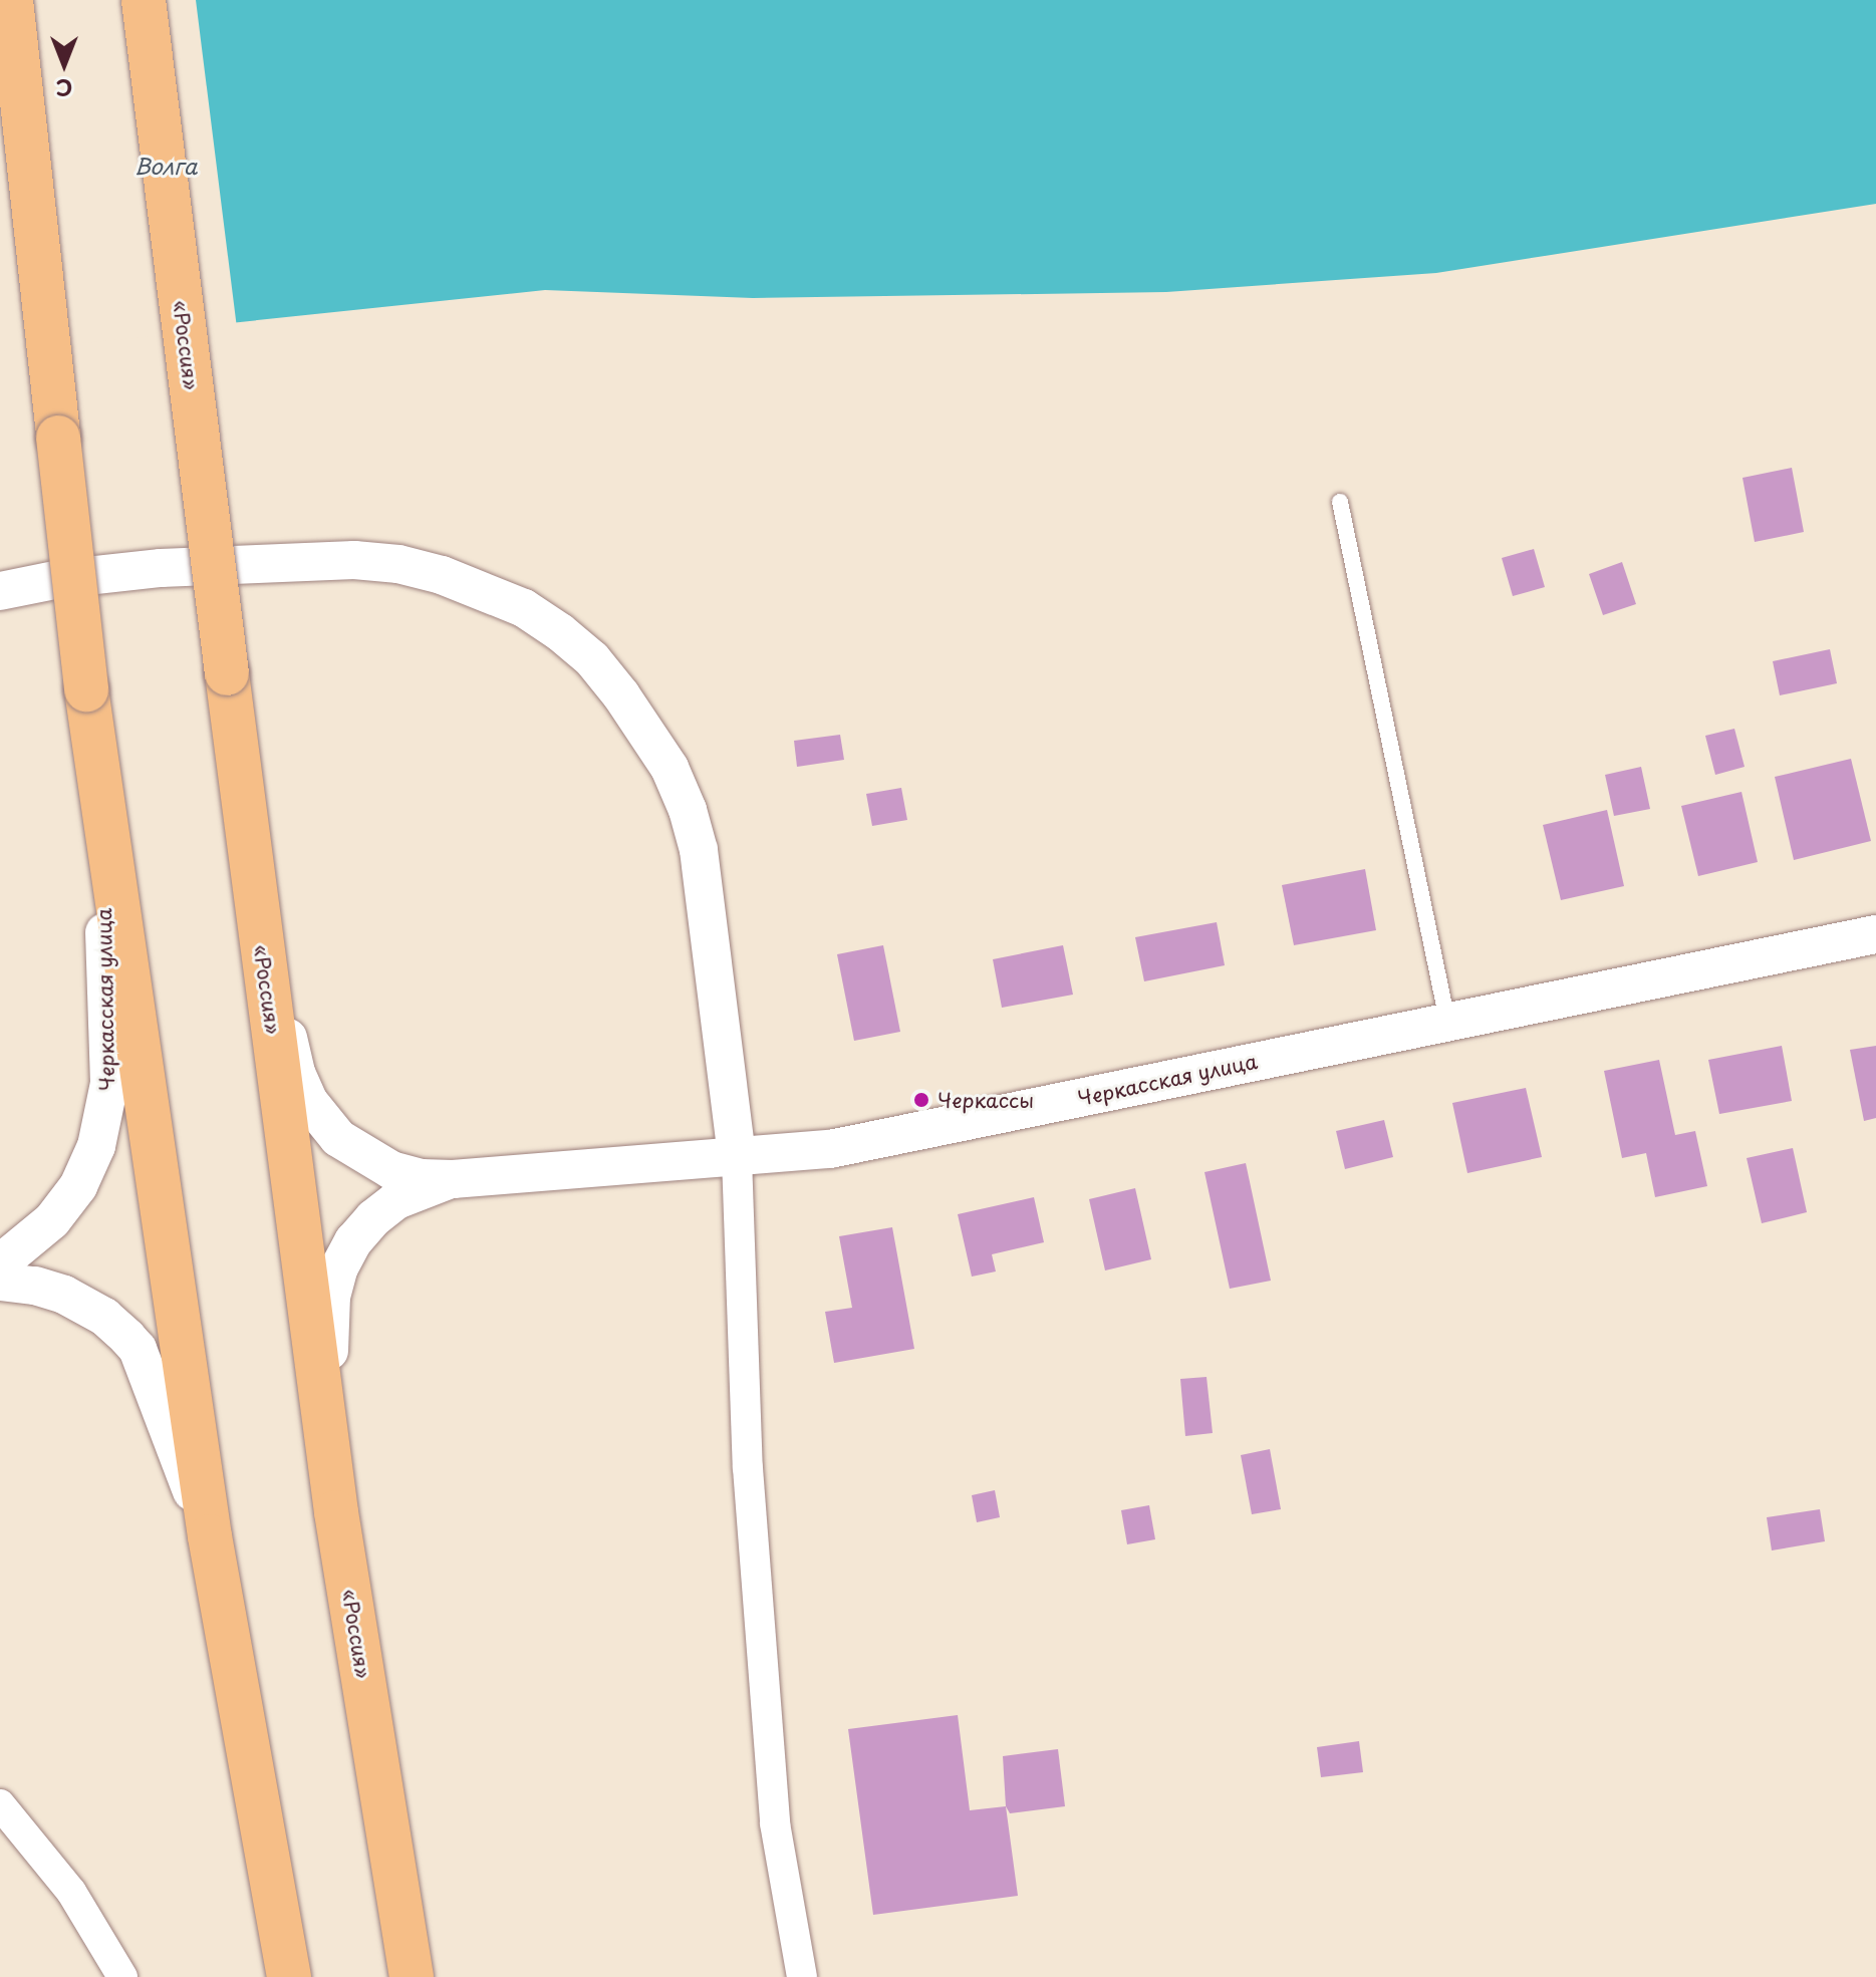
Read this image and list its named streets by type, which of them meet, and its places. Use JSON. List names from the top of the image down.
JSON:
{
  "streets": {
    "highway": ["«Россия»"],
    "street": ["Черкасская улица"]
  },
  "crossings": [
    ["«Россия»", "Черкасская улица"]
  ],
  "water": ["Волга"],
  "places": ["Черкассы"],
  "north": "bottom"
}
